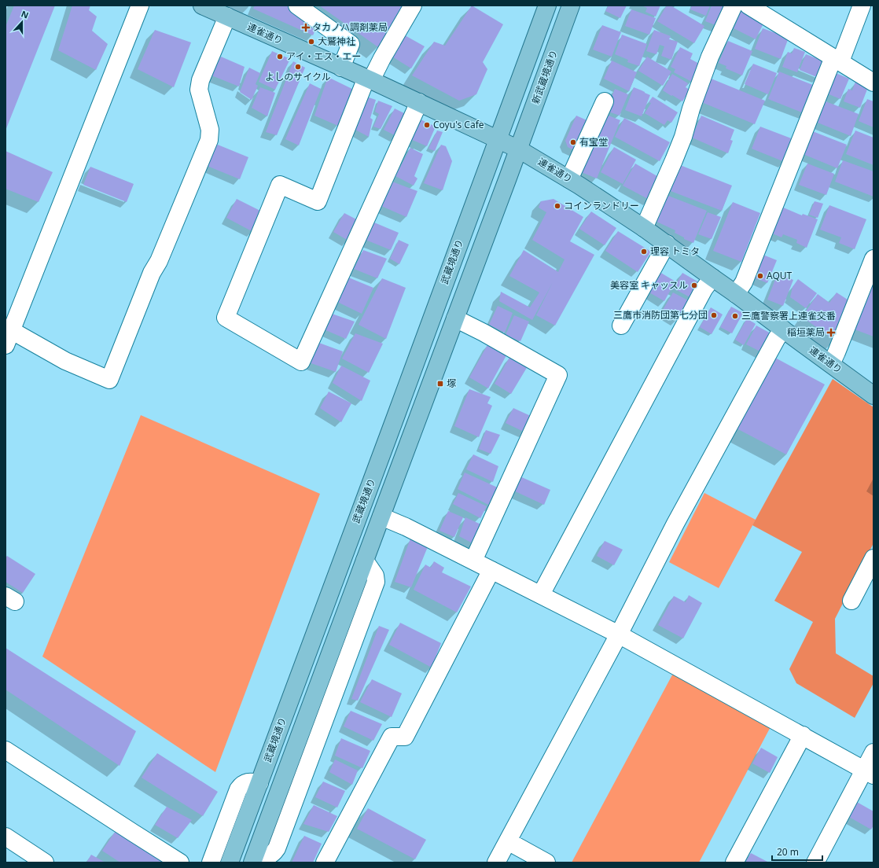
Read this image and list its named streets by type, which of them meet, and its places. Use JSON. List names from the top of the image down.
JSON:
{
  "streets": {
    "main road": ["連雀通り", "新武蔵境通り", "武蔵境通り"]
  },
  "crossings": [
    ["連雀通り", "新武蔵境通り"],
    ["連雀通り", "武蔵境通り"]
  ],
  "places": {
    "health": ["タカノハ調剤薬局", "稲垣薬局"],
    "other": [
      "大鷲神社",
      "アイ・エス・エー",
      "よしのサイクル",
      "Coyu's Cafe",
      "有宝堂",
      "コインランドリー",
      "理容 トミタ",
      "AQUT",
      "美容室 キャッスル",
      "三鷹市消防団第七分団",
      "三鷹警察署上連雀交番"
    ],
    "transit": ["塚"]
  },
  "scale_bar": "20 m",
  "north": "top"
}
